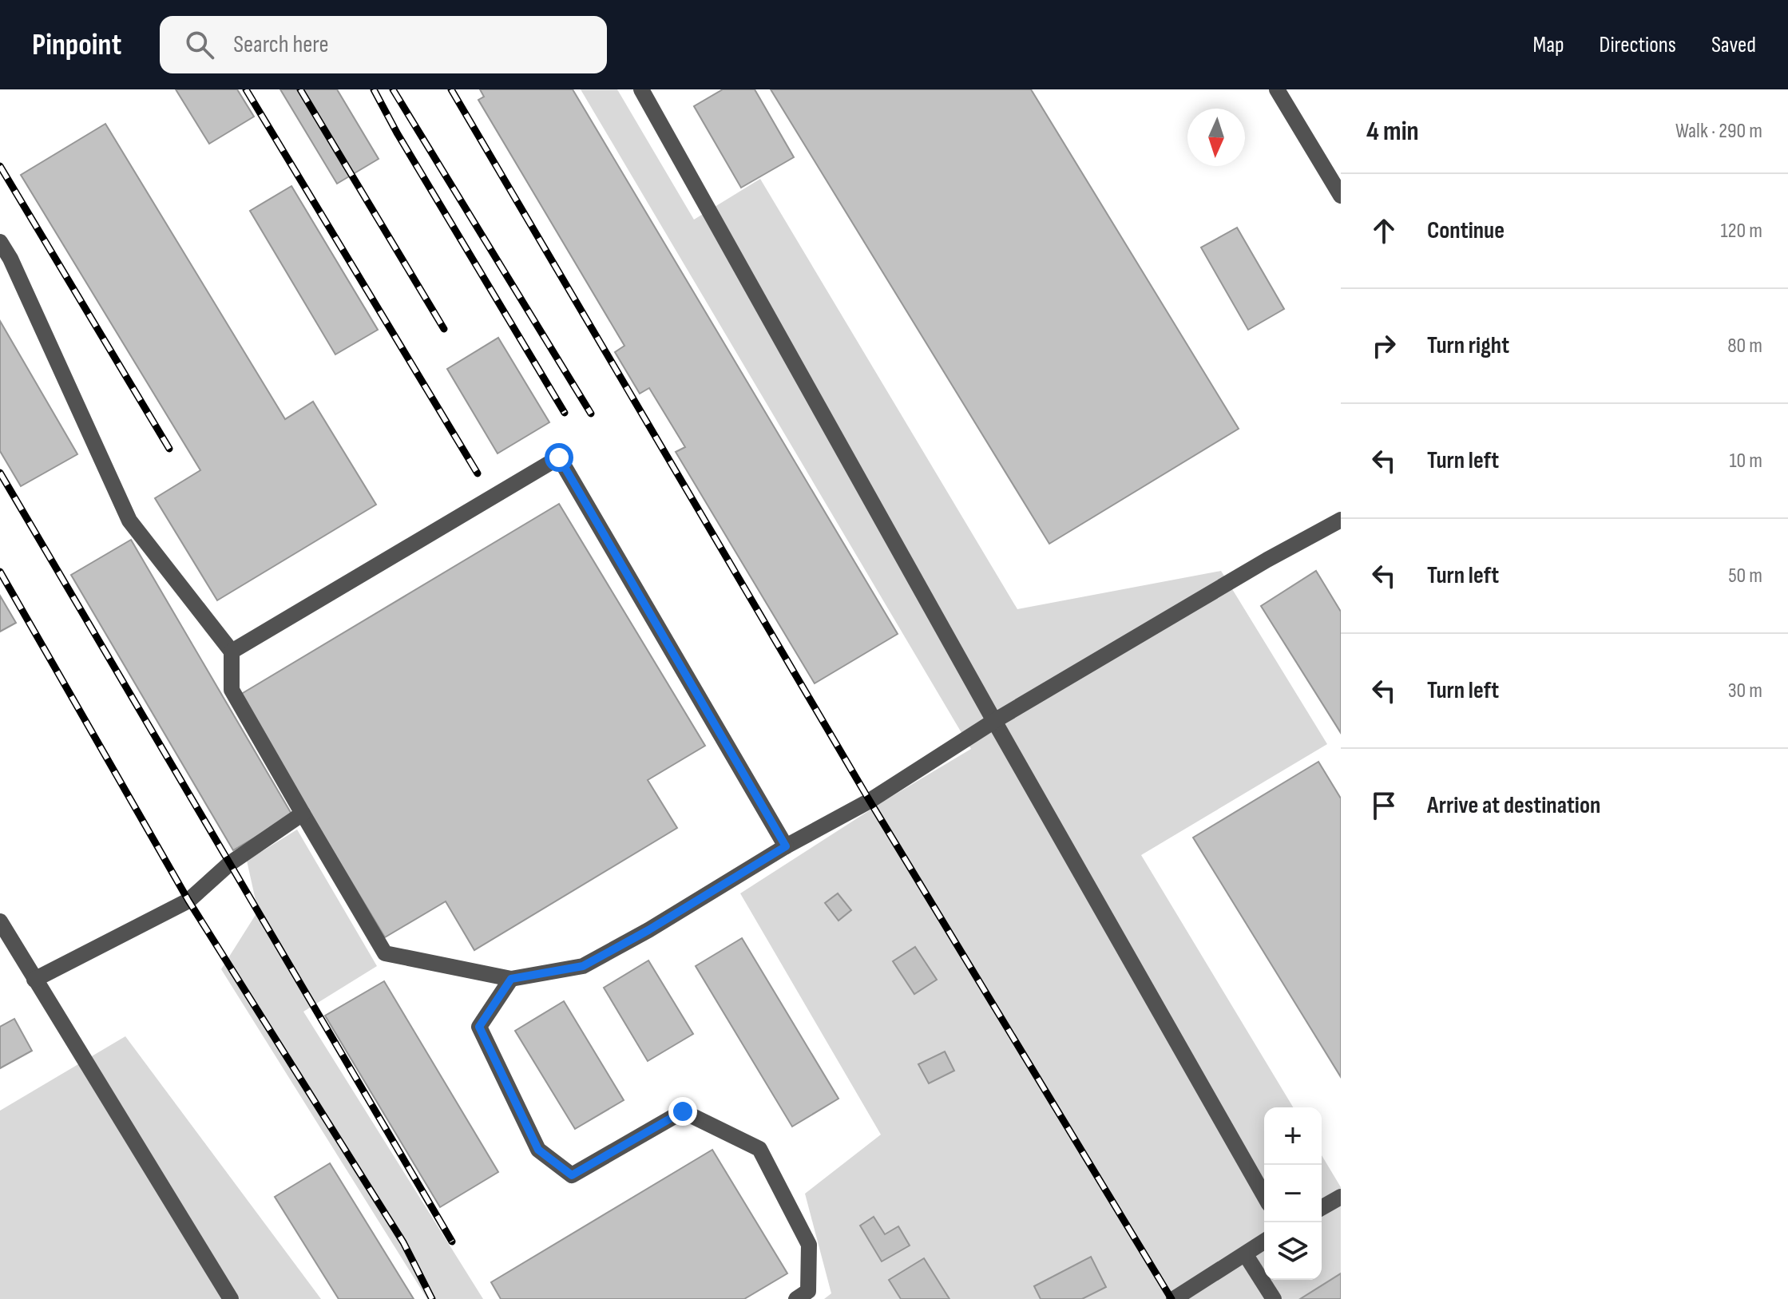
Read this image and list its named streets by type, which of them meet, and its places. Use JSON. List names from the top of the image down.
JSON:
{
  "north": "bottom",
  "page": {
    "header": "Pinpoint",
    "search": "Search here",
    "nav": ["Map", "Directions", "Saved"],
    "heading": ["4 min", "Walk · 290 m"],
    "list": [
      ["Continue", "120 m"],
      ["Turn right", "80 m"],
      ["Turn left", "10 m"],
      ["Turn left", "50 m"],
      ["Turn left", "30 m"],
      "Arrive at destination"
    ],
    "map_buttons": ["+", "−"]
  }
}
